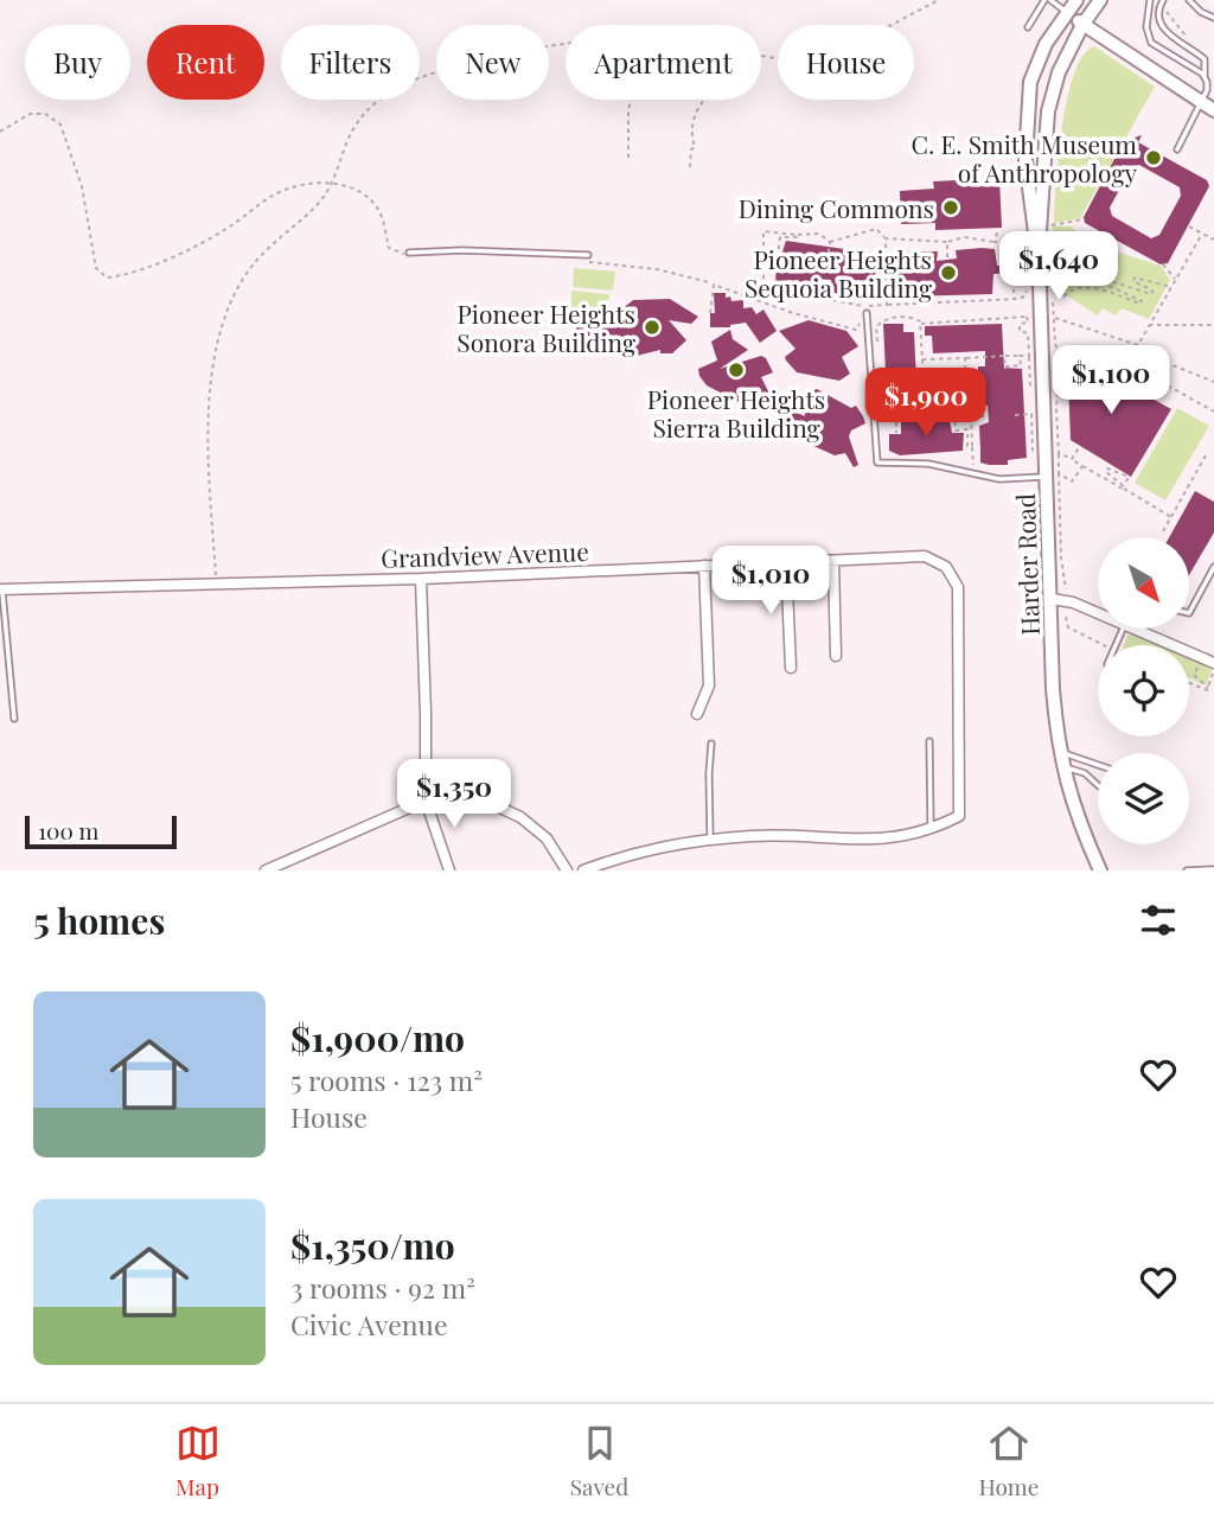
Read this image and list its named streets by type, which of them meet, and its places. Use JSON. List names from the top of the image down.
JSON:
{
  "streets": {
    "street": ["Grandview Avenue", "Harder Road"]
  },
  "places": [
    "C. E. Smith Museum of Anthropology",
    "Dining Commons",
    "Pioneer Heights Sequoia Building",
    "Pioneer Heights Sonora Building",
    "Pioneer Heights Sierra Building"
  ],
  "scale_bar": "100 m",
  "north": "bottom right",
  "page": {
    "chip": [
      "Buy",
      "Rent",
      "Filters",
      "New",
      "Apartment",
      "House"
    ],
    "price": [
      "$1,640",
      "$1,100",
      "$1,900",
      "$1,010",
      "$1,350"
    ],
    "scale": "100 m",
    "heading": "5 homes",
    "list": [
      {
        "name": "$1,900/mo",
        "note": "5 rooms · 123 m² · House"
      },
      {
        "name": "$1,350/mo",
        "note": "3 rooms · 92 m² · Civic Avenue"
      }
    ],
    "tabs": ["Map", "Saved", "Home"]
  }
}
